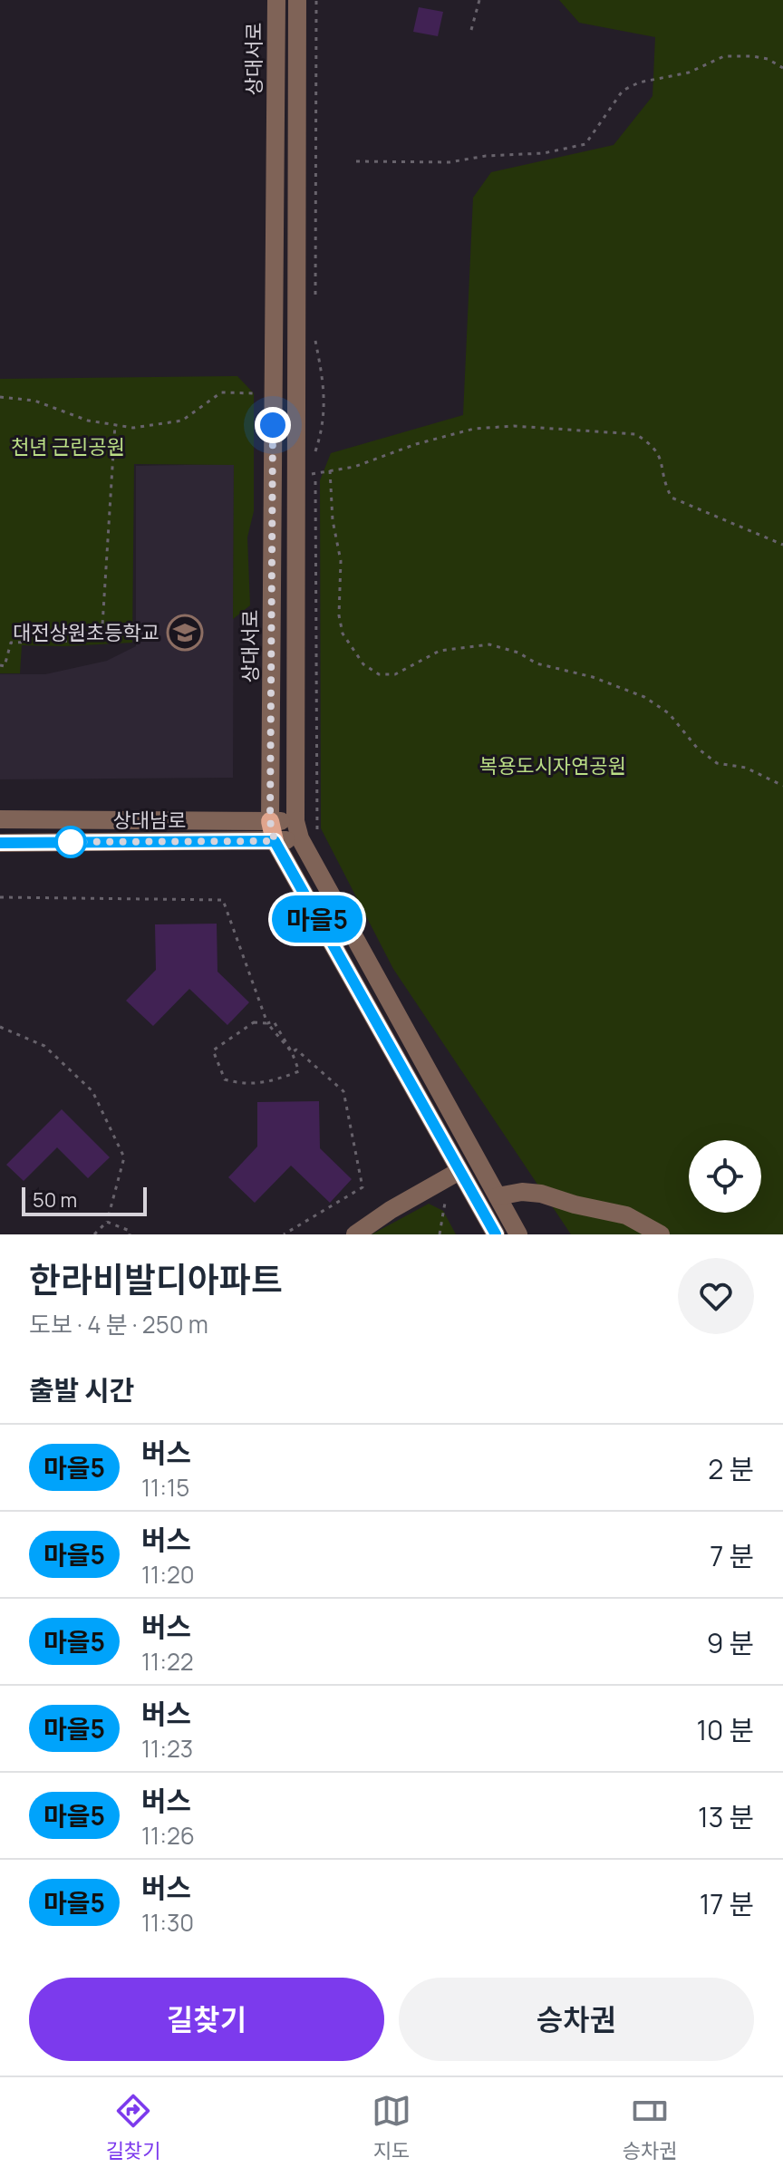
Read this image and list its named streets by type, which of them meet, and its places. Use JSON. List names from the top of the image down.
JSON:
{
  "streets": {
    "main road": ["상대서로"],
    "street": ["상대남로"]
  },
  "crossings": [
    ["상대서로", "상대남로"]
  ],
  "parks": ["천년 근린공원", "복용도시자연공원"],
  "places": {
    "school or university": ["대전상원초등학교"]
  },
  "lines": ["bus line 마을5"],
  "scale_bar": "50 m",
  "page": {
    "on_map": "마을5",
    "scale": "50 m",
    "heading": [
      ["한라비발디아파트", "도보 · 4 분 · 250 m"],
      "출발 시간"
    ],
    "list": [
      {
        "mark": "마을5",
        "name": "버스",
        "note": "11:15",
        "value": "2 분"
      },
      {
        "mark": "마을5",
        "name": "버스",
        "note": "11:20",
        "value": "7 분"
      },
      {
        "mark": "마을5",
        "name": "버스",
        "note": "11:22",
        "value": "9 분"
      },
      {
        "mark": "마을5",
        "name": "버스",
        "note": "11:23",
        "value": "10 분"
      },
      {
        "mark": "마을5",
        "name": "버스",
        "note": "11:26",
        "value": "13 분"
      },
      {
        "mark": "마을5",
        "name": "버스",
        "note": "11:30",
        "value": "17 분"
      }
    ],
    "buttons": ["길찾기", "승차권"],
    "tabs": ["길찾기", "지도", "승차권"]
  }
}
